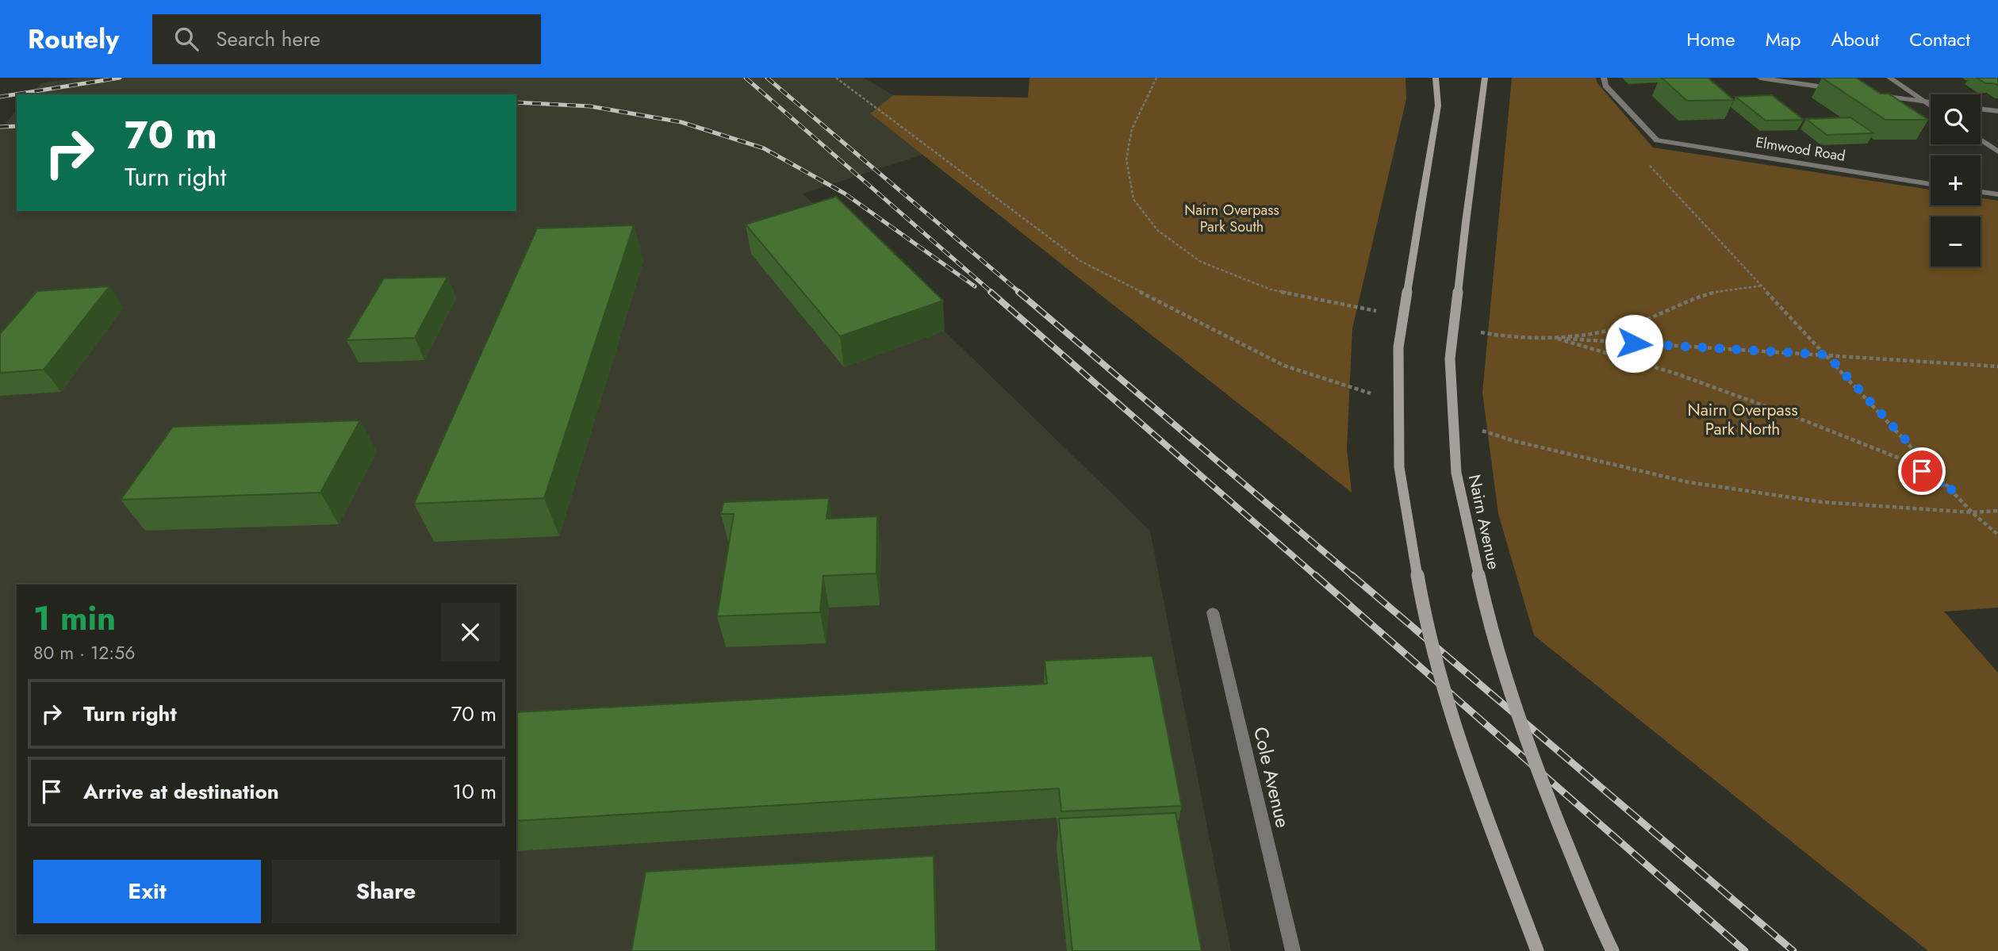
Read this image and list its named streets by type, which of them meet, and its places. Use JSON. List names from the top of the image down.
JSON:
{
  "streets": {
    "main road": ["Nairn Avenue"],
    "street": ["Elmwood Road", "Cole Avenue"]
  },
  "parks": ["Nairn Overpass Park South", "Nairn Overpass Park North"],
  "page": {
    "header": "Routely",
    "search": "Search here",
    "nav": [
      "Home",
      "Map",
      "About",
      "Contact"
    ],
    "map_buttons": ["+", "−"],
    "turn": ["70 m", "Turn right"],
    "heading": ["1 min", "80 m · 12:56"],
    "list": [
      {
        "name": "Turn right",
        "value": "70 m"
      },
      {
        "name": "Arrive at destination",
        "value": "10 m"
      }
    ],
    "buttons": ["Exit", "Share"]
  }
}
